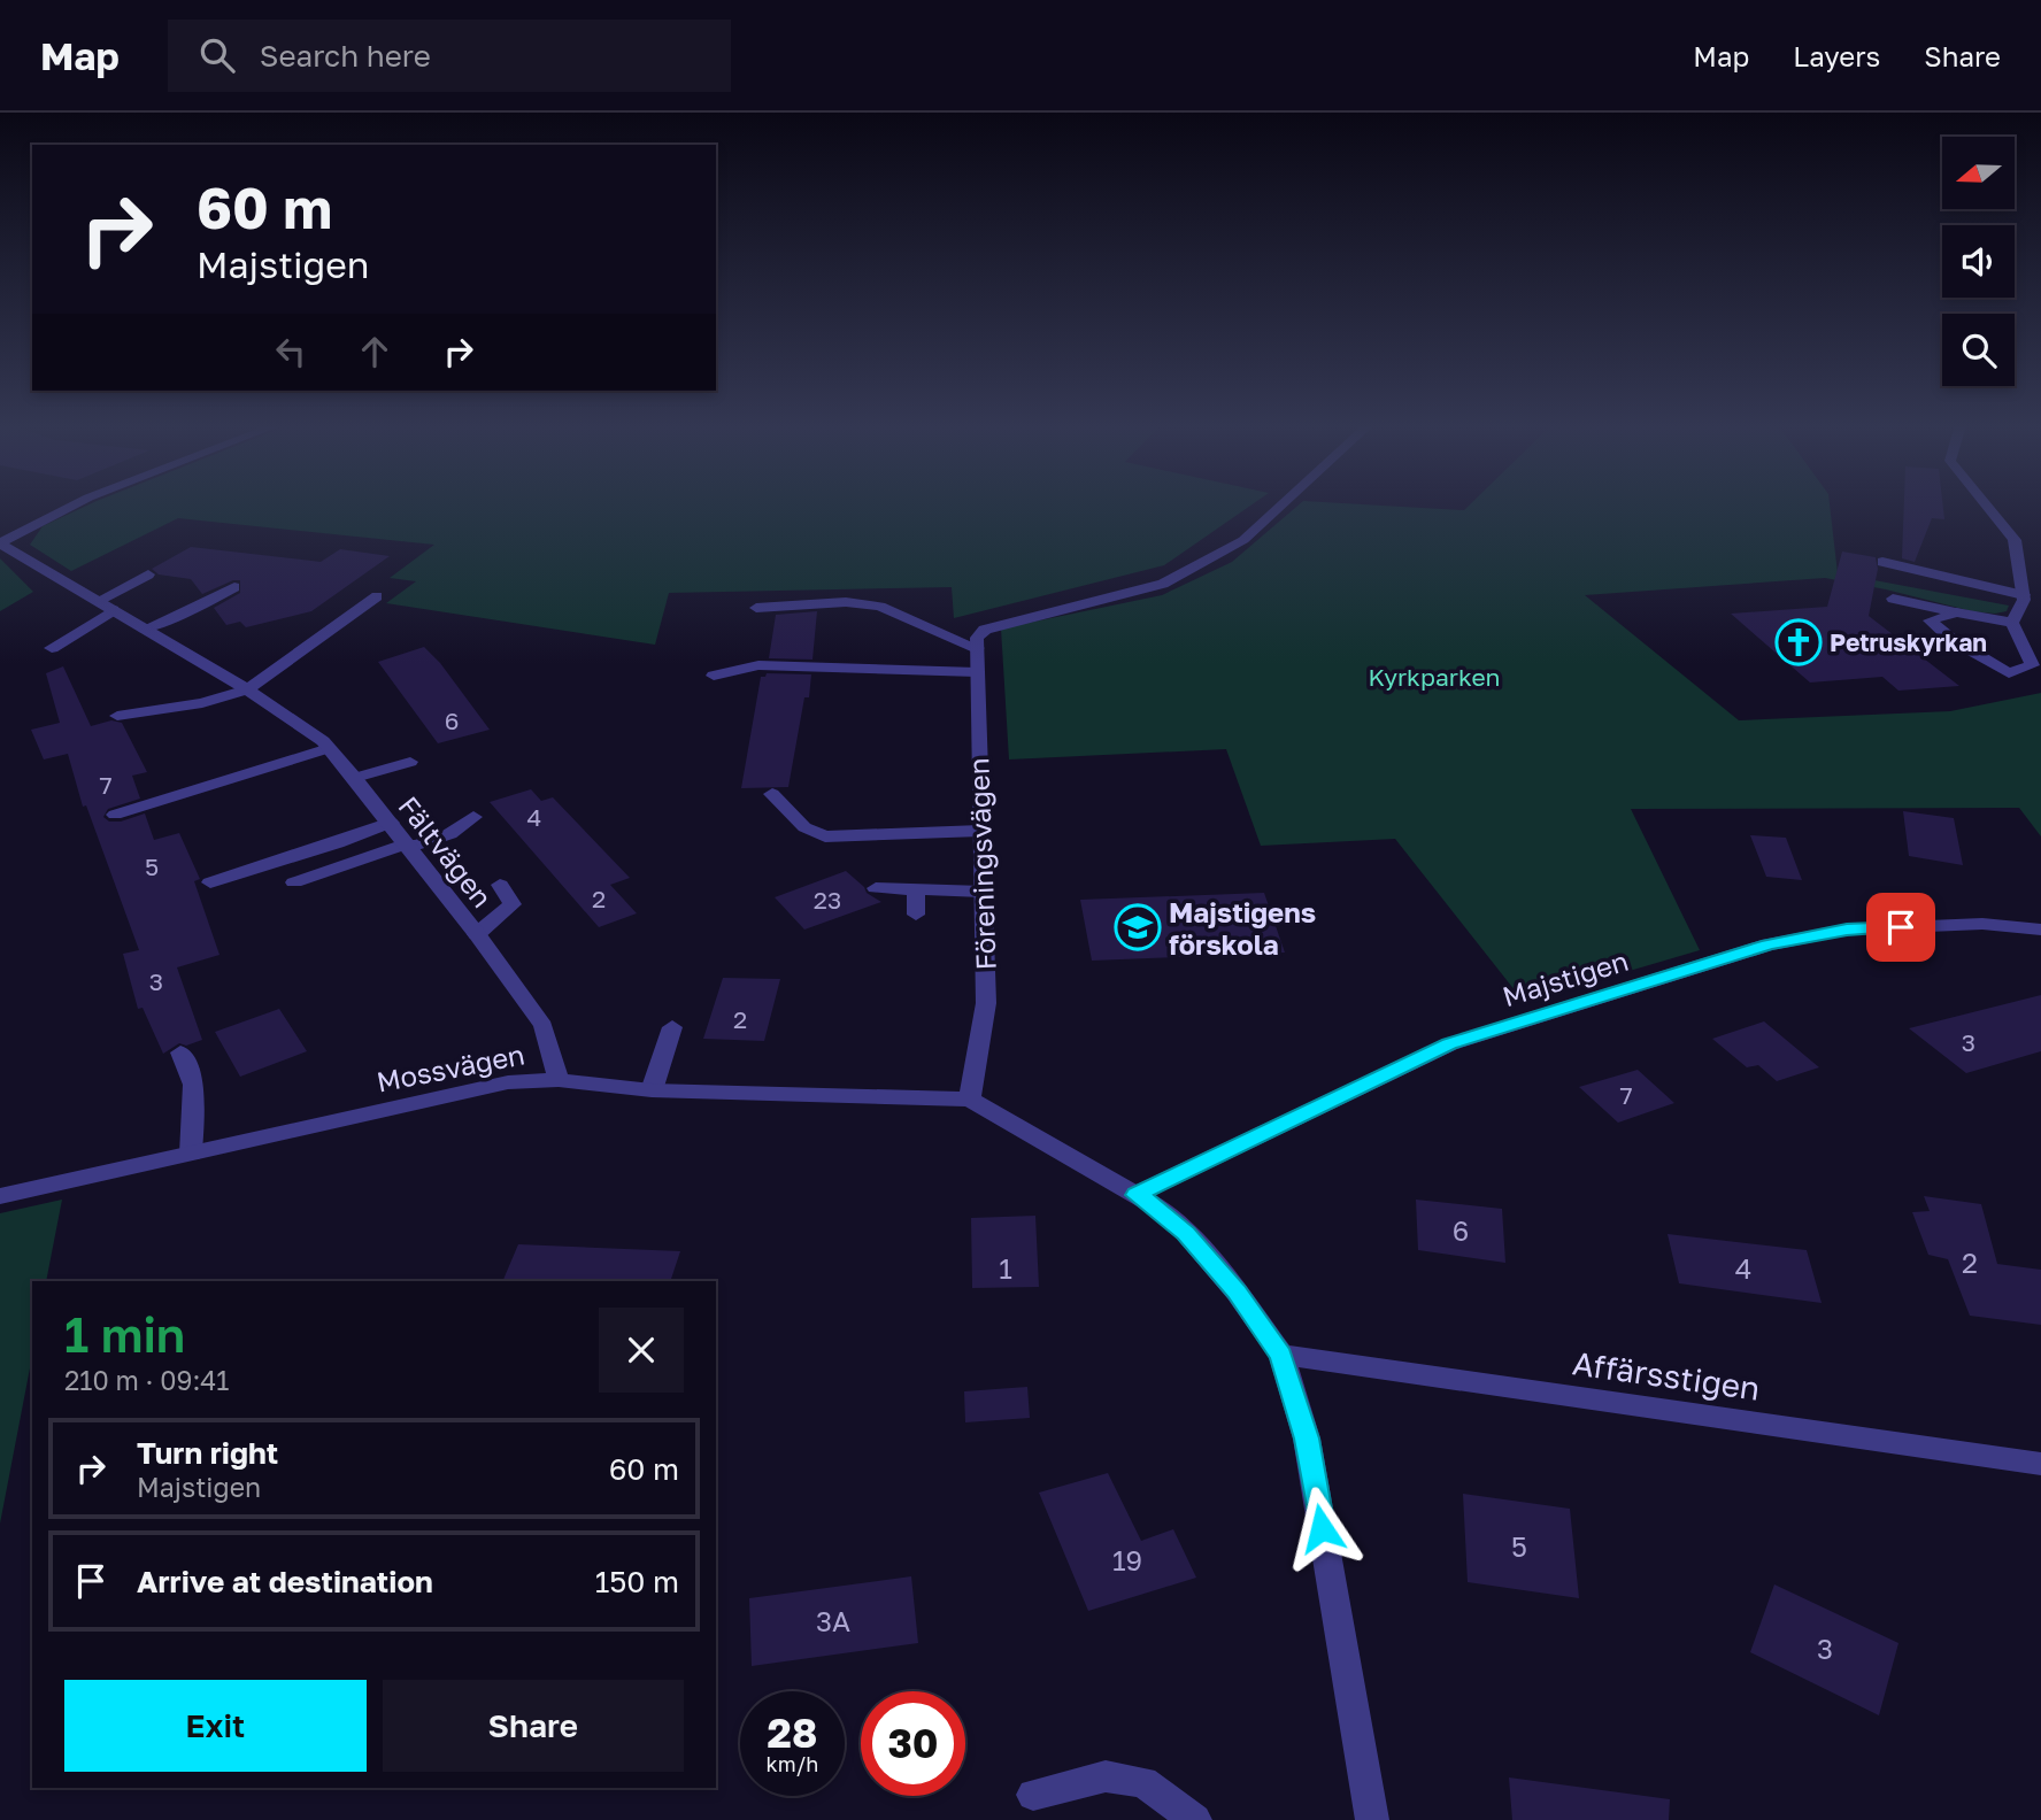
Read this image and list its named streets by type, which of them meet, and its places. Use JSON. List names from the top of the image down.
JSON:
{
  "streets": {
    "street": [
      "Fältvägen",
      "Föreningsvägen",
      "Majstigen",
      "Mossvägen",
      "Affärsstigen"
    ]
  },
  "crossings": [
    ["Fältvägen", "Mossvägen"],
    ["Föreningsvägen", "Mossvägen"]
  ],
  "parks": ["Kyrkparken"],
  "places": {
    "church": ["Petruskyrkan"],
    "school or university": ["Majstigens förskola"]
  },
  "house_numbers": [
    "6",
    "7",
    "4",
    "5",
    "2",
    "23",
    "3",
    "2",
    "3",
    "7",
    "6",
    "2",
    "1",
    "4",
    "5",
    "19",
    "3A",
    "3"
  ],
  "north": "left",
  "page": {
    "header": "Map",
    "search": "Search here",
    "nav": ["Map", "Layers", "Share"],
    "turn": ["60 m", "Majstigen"],
    "heading": ["1 min", "210 m · 09:41"],
    "list": [
      {
        "name": "Turn right",
        "note": "Majstigen",
        "value": "60 m"
      },
      {
        "name": "Arrive at destination",
        "value": "150 m"
      }
    ],
    "buttons": ["Exit", "Share"],
    "speed": "28 km/h",
    "limit": "30"
  }
}
